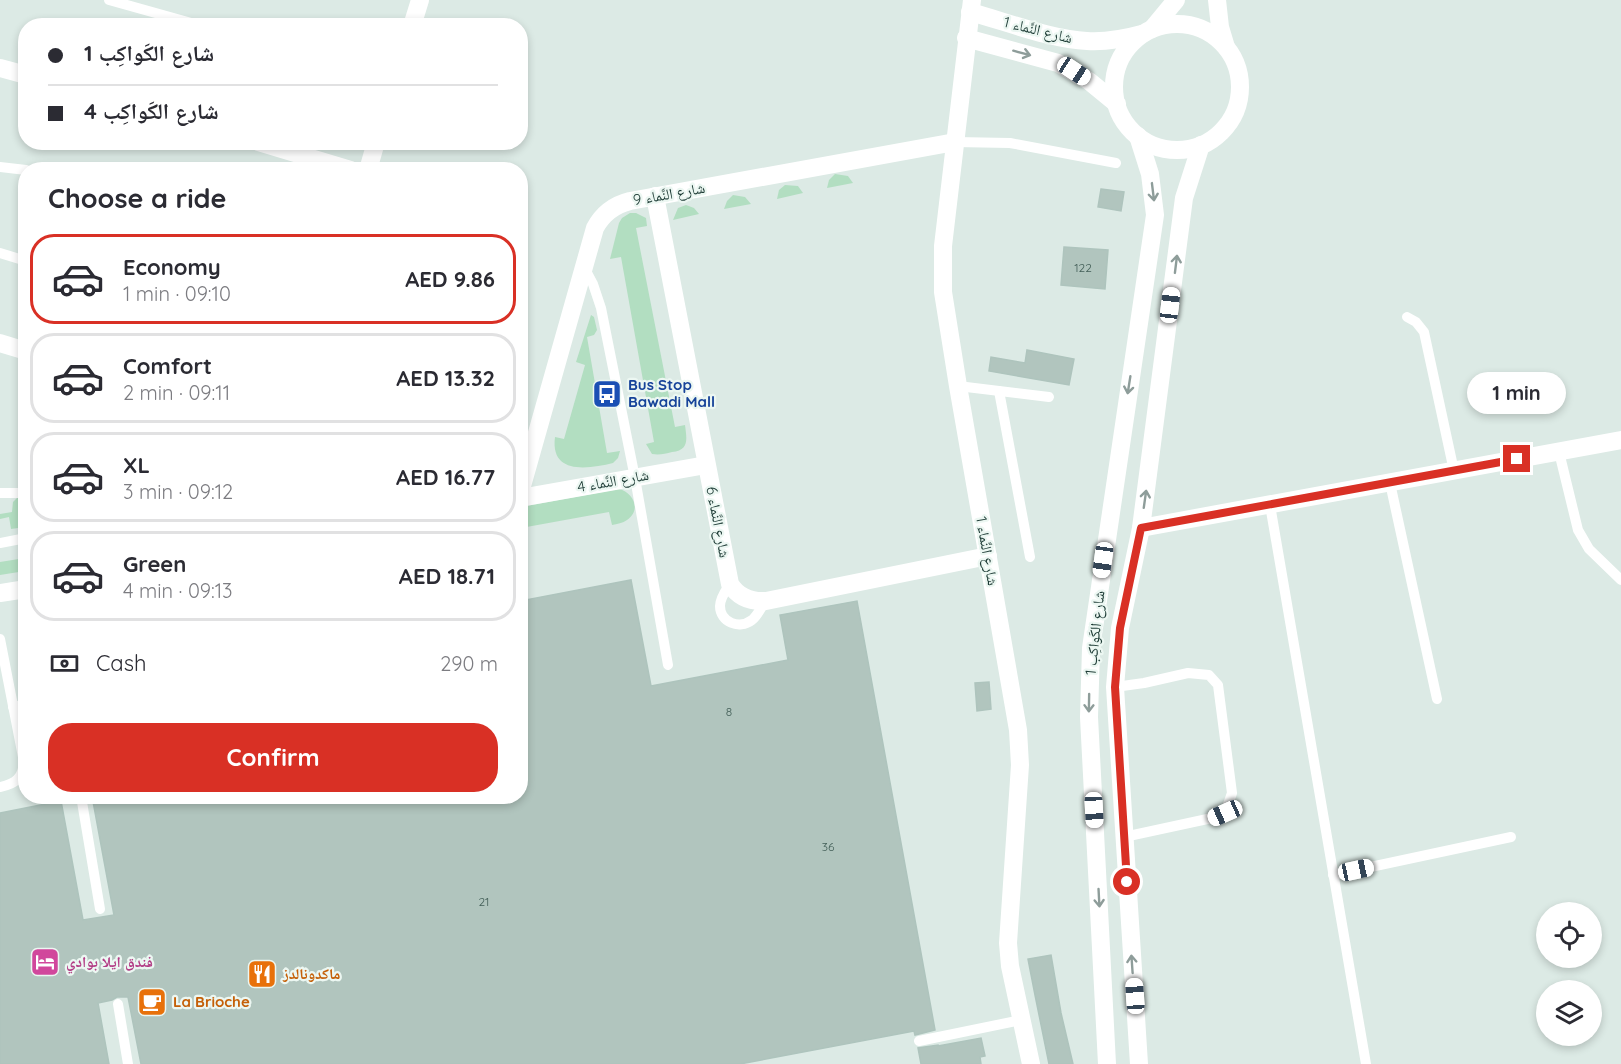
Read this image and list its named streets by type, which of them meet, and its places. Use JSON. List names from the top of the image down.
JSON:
{
  "streets": {
    "street": [
      "شارع النَّماء 1",
      "شارع النَّماء 9",
      "شارع النَّماء 4",
      "شارع النَّماء 6",
      "شارع الكَواكِب 1"
    ]
  },
  "crossings": [
    ["شارع النَّماء 1", "شارع النَّماء 9"],
    ["شارع النَّماء 1", "شارع الكَواكِب 1"],
    ["شارع النَّماء 9", "شارع النَّماء 6"],
    ["شارع النَّماء 4", "شارع النَّماء 6"]
  ],
  "places": {
    "bus stop": ["Bus Stop Bawadi Mall"],
    "hotel": ["فندق ايلا بوادي"],
    "restaurant": ["ماكدونالدز"],
    "cafe": ["La Brioche"]
  },
  "house_numbers": [
    "122",
    "8",
    "36",
    "21"
  ],
  "page": {
    "banner": ["شارع الكَواكِب 1", "شارع الكَواكِب 4"],
    "heading": "Choose a ride",
    "list": [
      {
        "name": "Economy",
        "note": "1 min · 09:10",
        "value": "AED 9.86"
      },
      {
        "name": "Comfort",
        "note": "2 min · 09:11",
        "value": "AED 13.32"
      },
      {
        "name": "XL",
        "note": "3 min · 09:12",
        "value": "AED 16.77"
      },
      {
        "name": "Green",
        "note": "4 min · 09:13",
        "value": "AED 18.71"
      }
    ],
    "bubble": "1 min",
    "pay": ["Cash", "290 m"],
    "buttons": "Confirm"
  }
}
